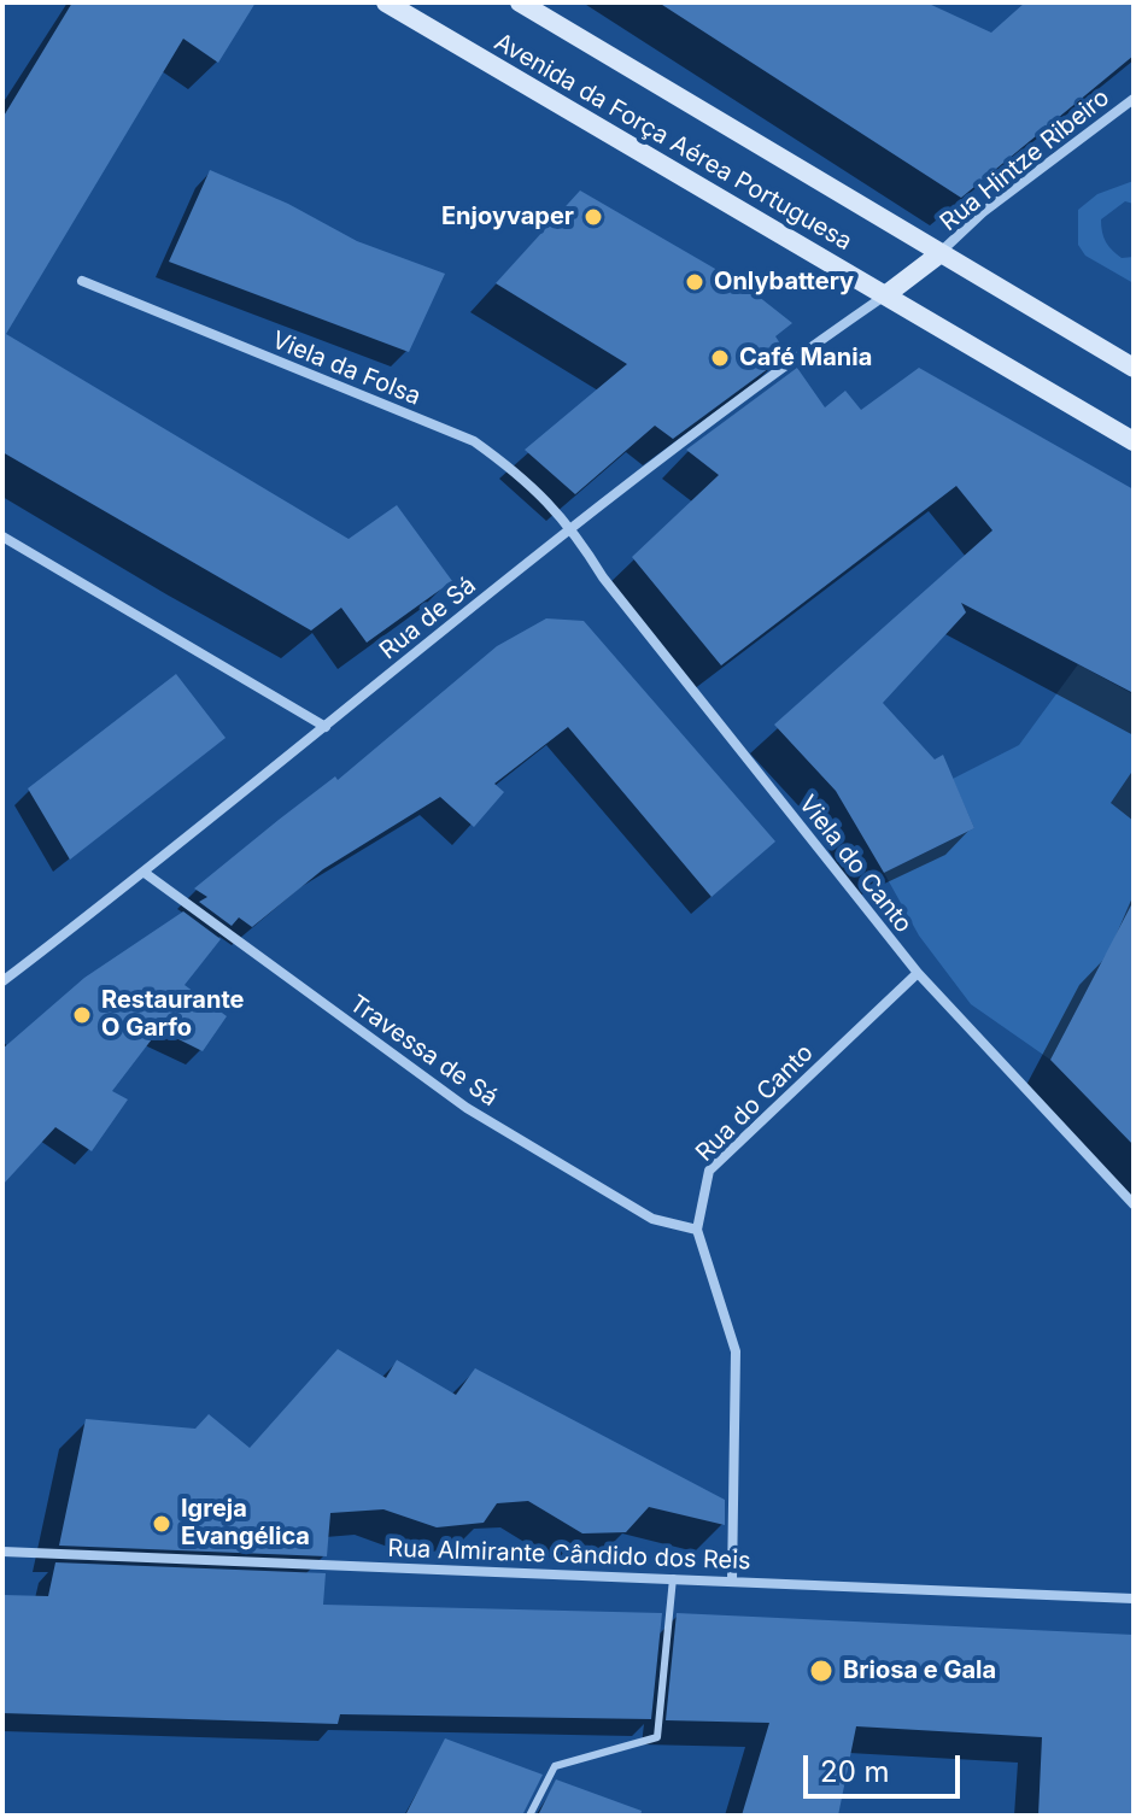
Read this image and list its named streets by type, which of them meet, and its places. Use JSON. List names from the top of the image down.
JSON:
{
  "streets": {
    "street": [
      "Avenida da Força Aérea Portuguesa",
      "Rua Hintze Ribeiro",
      "Viela da Folsa",
      "Rua de Sá",
      "Viela do Canto",
      "Travessa de Sá",
      "Rua do Canto",
      "Rua Almirante Cândido dos Reis"
    ]
  },
  "crossings": [
    ["Avenida da Força Aérea Portuguesa", "Rua Hintze Ribeiro"],
    ["Avenida da Força Aérea Portuguesa", "Rua de Sá"],
    ["Viela da Folsa", "Rua de Sá"],
    ["Viela da Folsa", "Viela do Canto"],
    ["Rua de Sá", "Viela do Canto"],
    ["Rua de Sá", "Travessa de Sá"],
    ["Viela do Canto", "Rua do Canto"],
    ["Travessa de Sá", "Rua do Canto"],
    ["Rua do Canto", "Rua Almirante Cândido dos Reis"]
  ],
  "places": [
    "Enjoyvaper",
    "Onlybattery",
    "Café Mania",
    "Restaurante O Garfo",
    "Igreja Evangélica",
    "Briosa e Gala"
  ],
  "scale_bar": "20 m"
}
